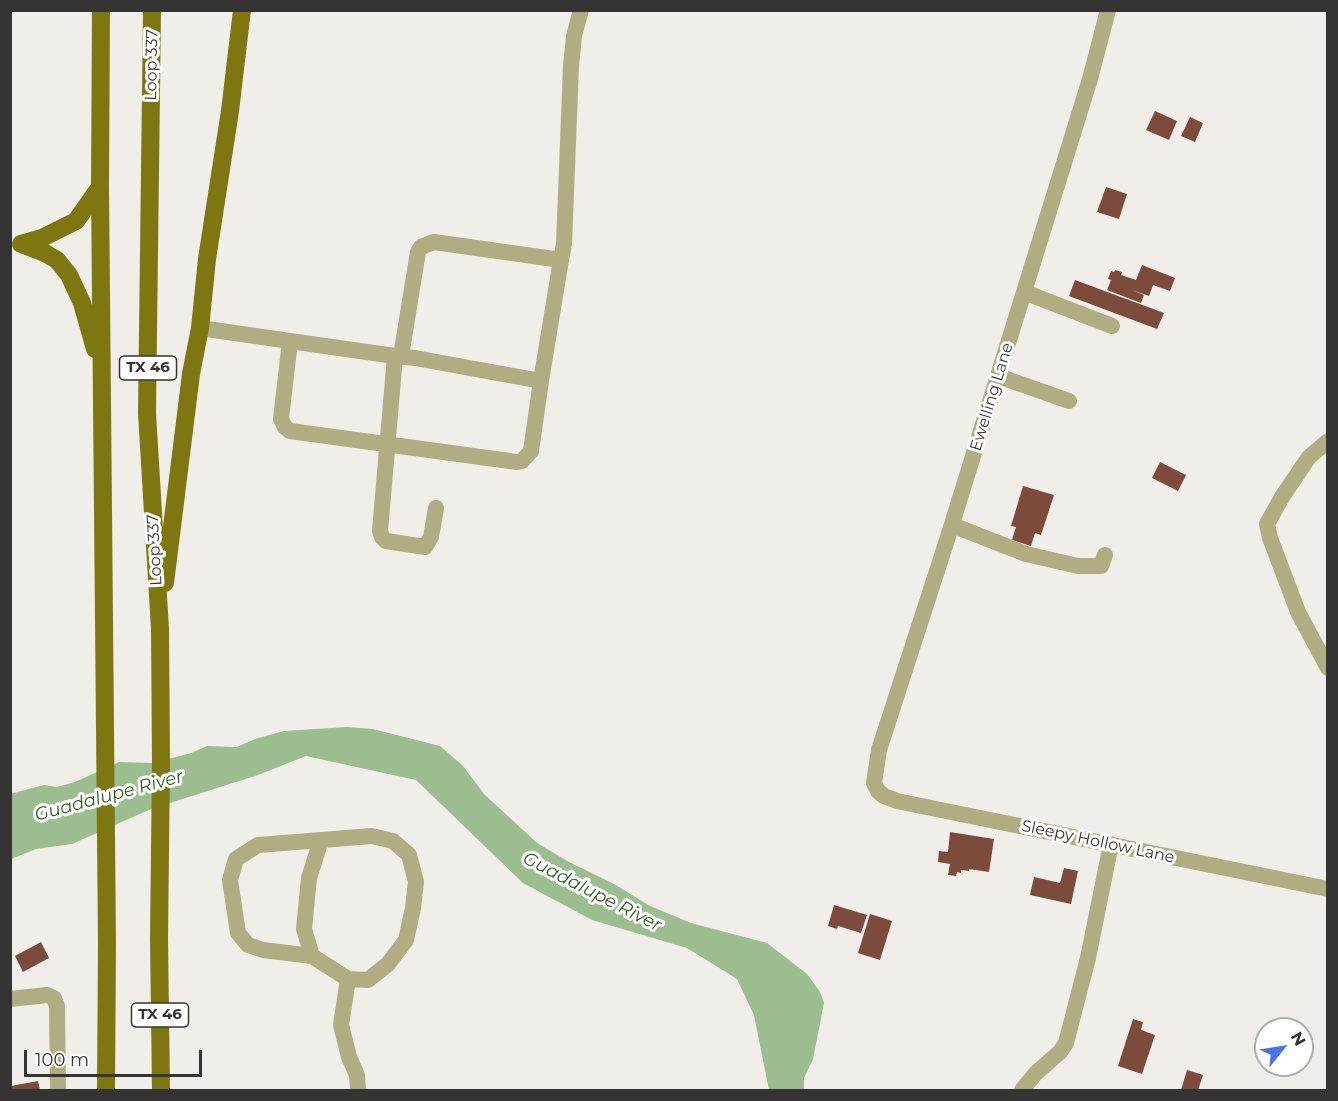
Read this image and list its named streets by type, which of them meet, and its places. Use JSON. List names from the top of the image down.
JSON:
{
  "streets": {
    "main road": ["Loop 337", "TX 46"],
    "street": ["Ewelling Lane", "Sleepy Hollow Lane"]
  },
  "crossings": [
    ["Ewelling Lane", "Sleepy Hollow Lane"]
  ],
  "water": ["Guadalupe River"],
  "scale_bar": "100 m",
  "north": "top right"
}
